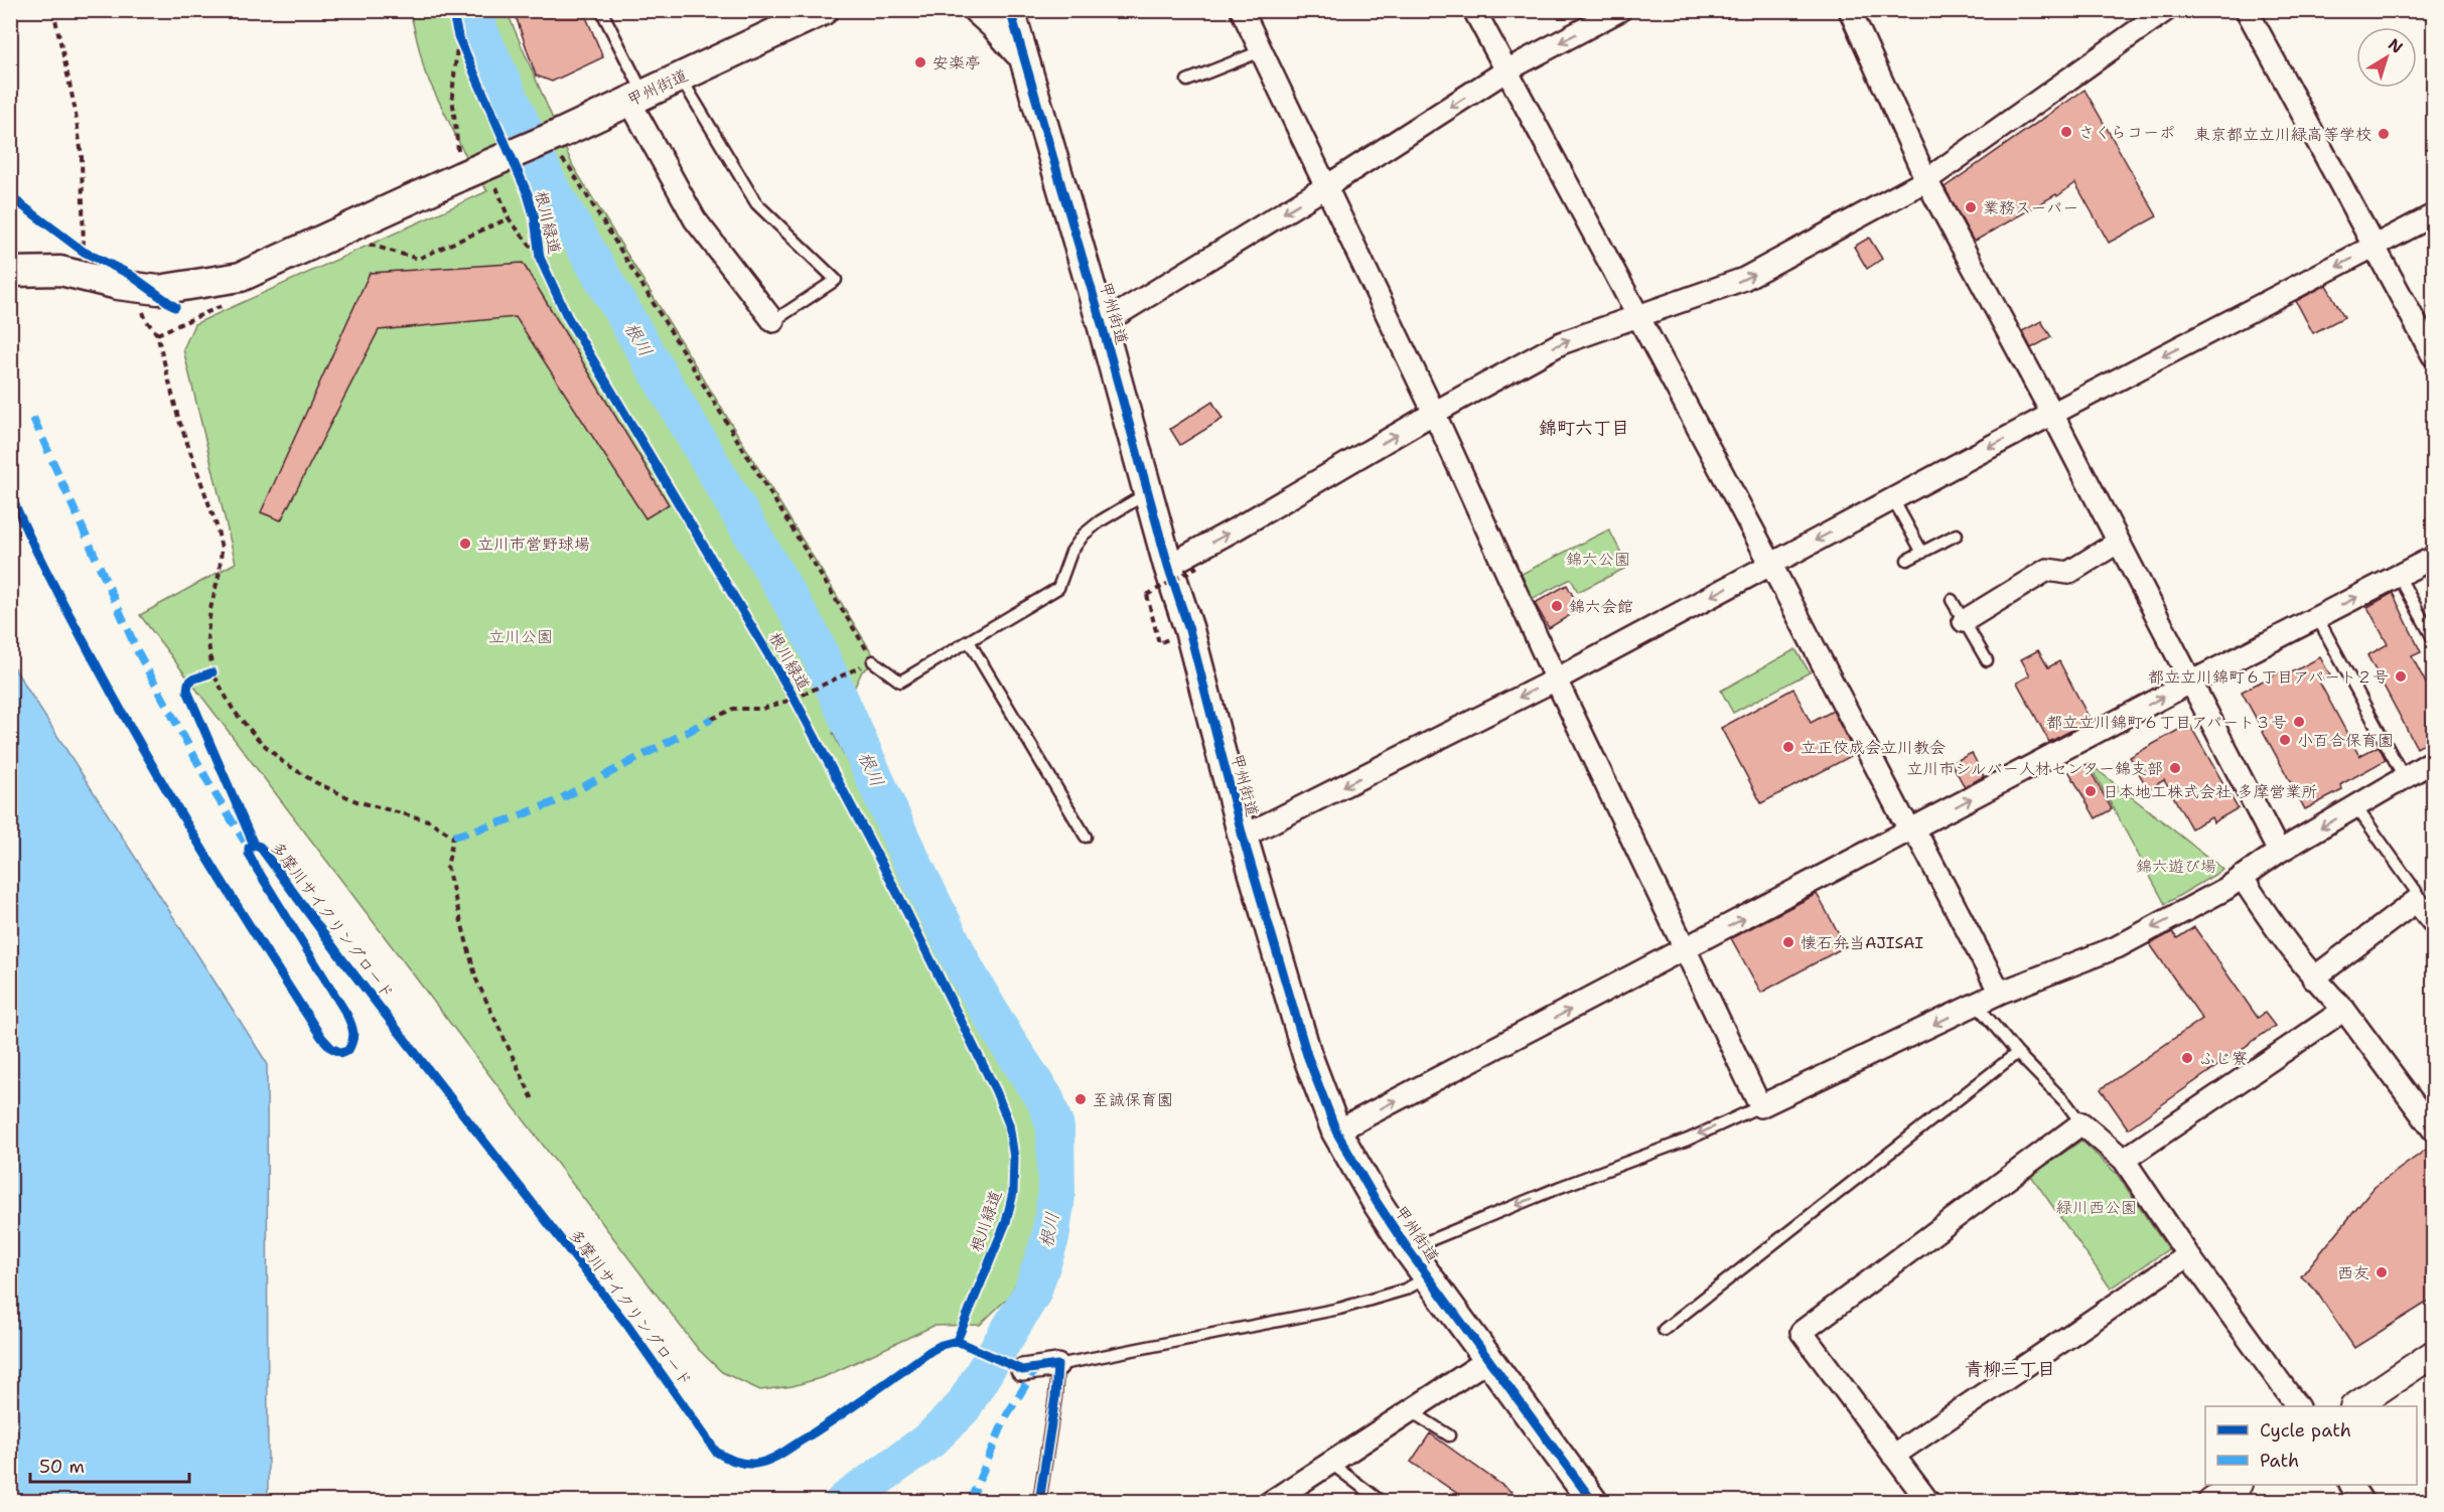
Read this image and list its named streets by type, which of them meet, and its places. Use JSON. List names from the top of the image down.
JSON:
{
  "streets": {
    "main road": ["甲州街道"],
    "cycle path": ["根川緑道", "多摩川サイクリングロード"]
  },
  "districts": ["錦町六丁目", "青柳三丁目"],
  "water": ["根川"],
  "parks": [
    "錦六公園",
    "立川公園",
    "錦六遊び場",
    "緑川西公園"
  ],
  "places": [
    "安楽亭",
    "さくらコーポ",
    "東京都立立川緑高等学校",
    "業務スーパー",
    "立川市営野球場",
    "錦六会館",
    "都立立川錦町６丁目アパート２号",
    "都立立川錦町６丁目アパート３号",
    "小百合保育園",
    "立正佼成会立川教会",
    "立川市シルバー人材センター錦支部",
    "日本地工株式会社 多摩営業所",
    "懐石弁当AJISAI",
    "ふじ寮",
    "至誠保育園",
    "西友"
  ],
  "legend": ["Cycle path", "Path"],
  "scale_bar": "50 m",
  "north": "top right"
}
